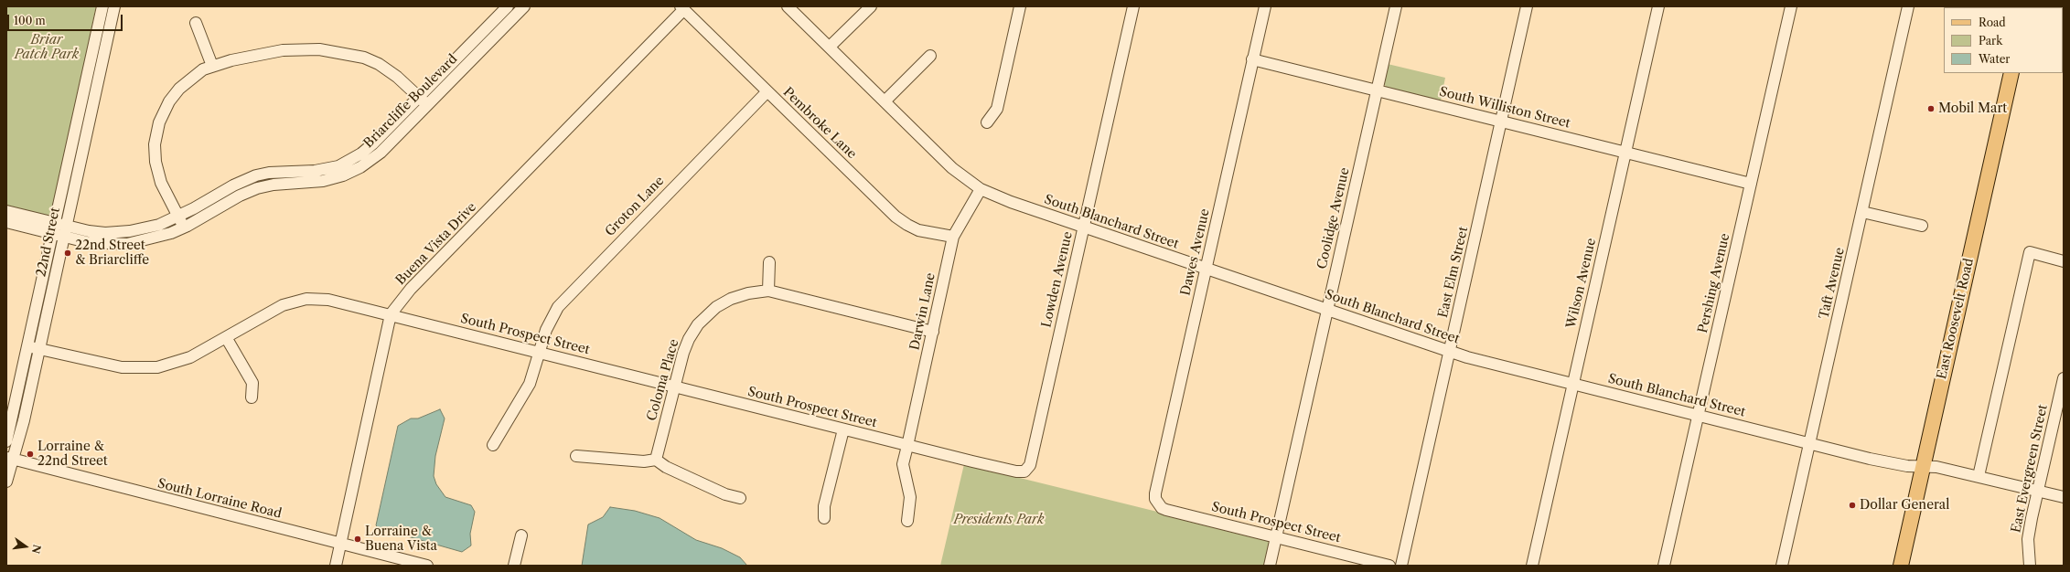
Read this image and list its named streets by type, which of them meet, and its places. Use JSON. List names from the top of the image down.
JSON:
{
  "streets": {
    "main road": ["East Roosevelt Road"],
    "street": [
      "Briarcliffe Boulevard",
      "South Williston Street",
      "Pembroke Lane",
      "Groton Lane",
      "Coolidge Avenue",
      "South Blanchard Street",
      "22nd Street",
      "Buena Vista Drive",
      "Dawes Avenue",
      "East Elm Street",
      "Lowden Avenue",
      "Wilson Avenue",
      "Pershing Avenue",
      "Taft Avenue",
      "Darwin Lane",
      "South Prospect Street",
      "Coloma Place",
      "East Evergreen Street",
      "South Lorraine Road"
    ]
  },
  "crossings": [
    ["Briarcliffe Boulevard", "22nd Street"],
    ["South Williston Street", "Coolidge Avenue"],
    ["South Williston Street", "Dawes Avenue"],
    ["South Williston Street", "East Elm Street"],
    ["South Williston Street", "Wilson Avenue"],
    ["South Williston Street", "Pershing Avenue"],
    ["Pembroke Lane", "Groton Lane"],
    ["Pembroke Lane", "Buena Vista Drive"],
    ["Pembroke Lane", "Darwin Lane"],
    ["Groton Lane", "South Prospect Street"],
    ["Coolidge Avenue", "South Blanchard Street"],
    ["Coolidge Avenue", "South Prospect Street"],
    ["South Blanchard Street", "Dawes Avenue"],
    ["South Blanchard Street", "East Elm Street"],
    ["South Blanchard Street", "Lowden Avenue"],
    ["South Blanchard Street", "Wilson Avenue"],
    ["South Blanchard Street", "Pershing Avenue"],
    ["South Blanchard Street", "Taft Avenue"],
    ["South Blanchard Street", "Darwin Lane"],
    ["South Blanchard Street", "East Roosevelt Road"],
    ["South Blanchard Street", "East Evergreen Street"],
    ["22nd Street", "South Prospect Street"],
    ["22nd Street", "South Lorraine Road"],
    ["Buena Vista Drive", "South Prospect Street"],
    ["Buena Vista Drive", "South Lorraine Road"],
    ["Dawes Avenue", "South Prospect Street"],
    ["Lowden Avenue", "South Prospect Street"],
    ["Darwin Lane", "South Prospect Street"],
    ["Darwin Lane", "Coloma Place"],
    ["South Prospect Street", "Coloma Place"]
  ],
  "parks": ["Briar Patch Park", "Presidents Park"],
  "places": [
    "Mobil Mart",
    "22nd Street & Briarcliffe",
    "Lorraine & 22nd Street",
    "Dollar General",
    "Lorraine & Buena Vista"
  ],
  "legend": ["Road", "Park", "Water"],
  "scale_bar": "100 m",
  "north": "right"
}
